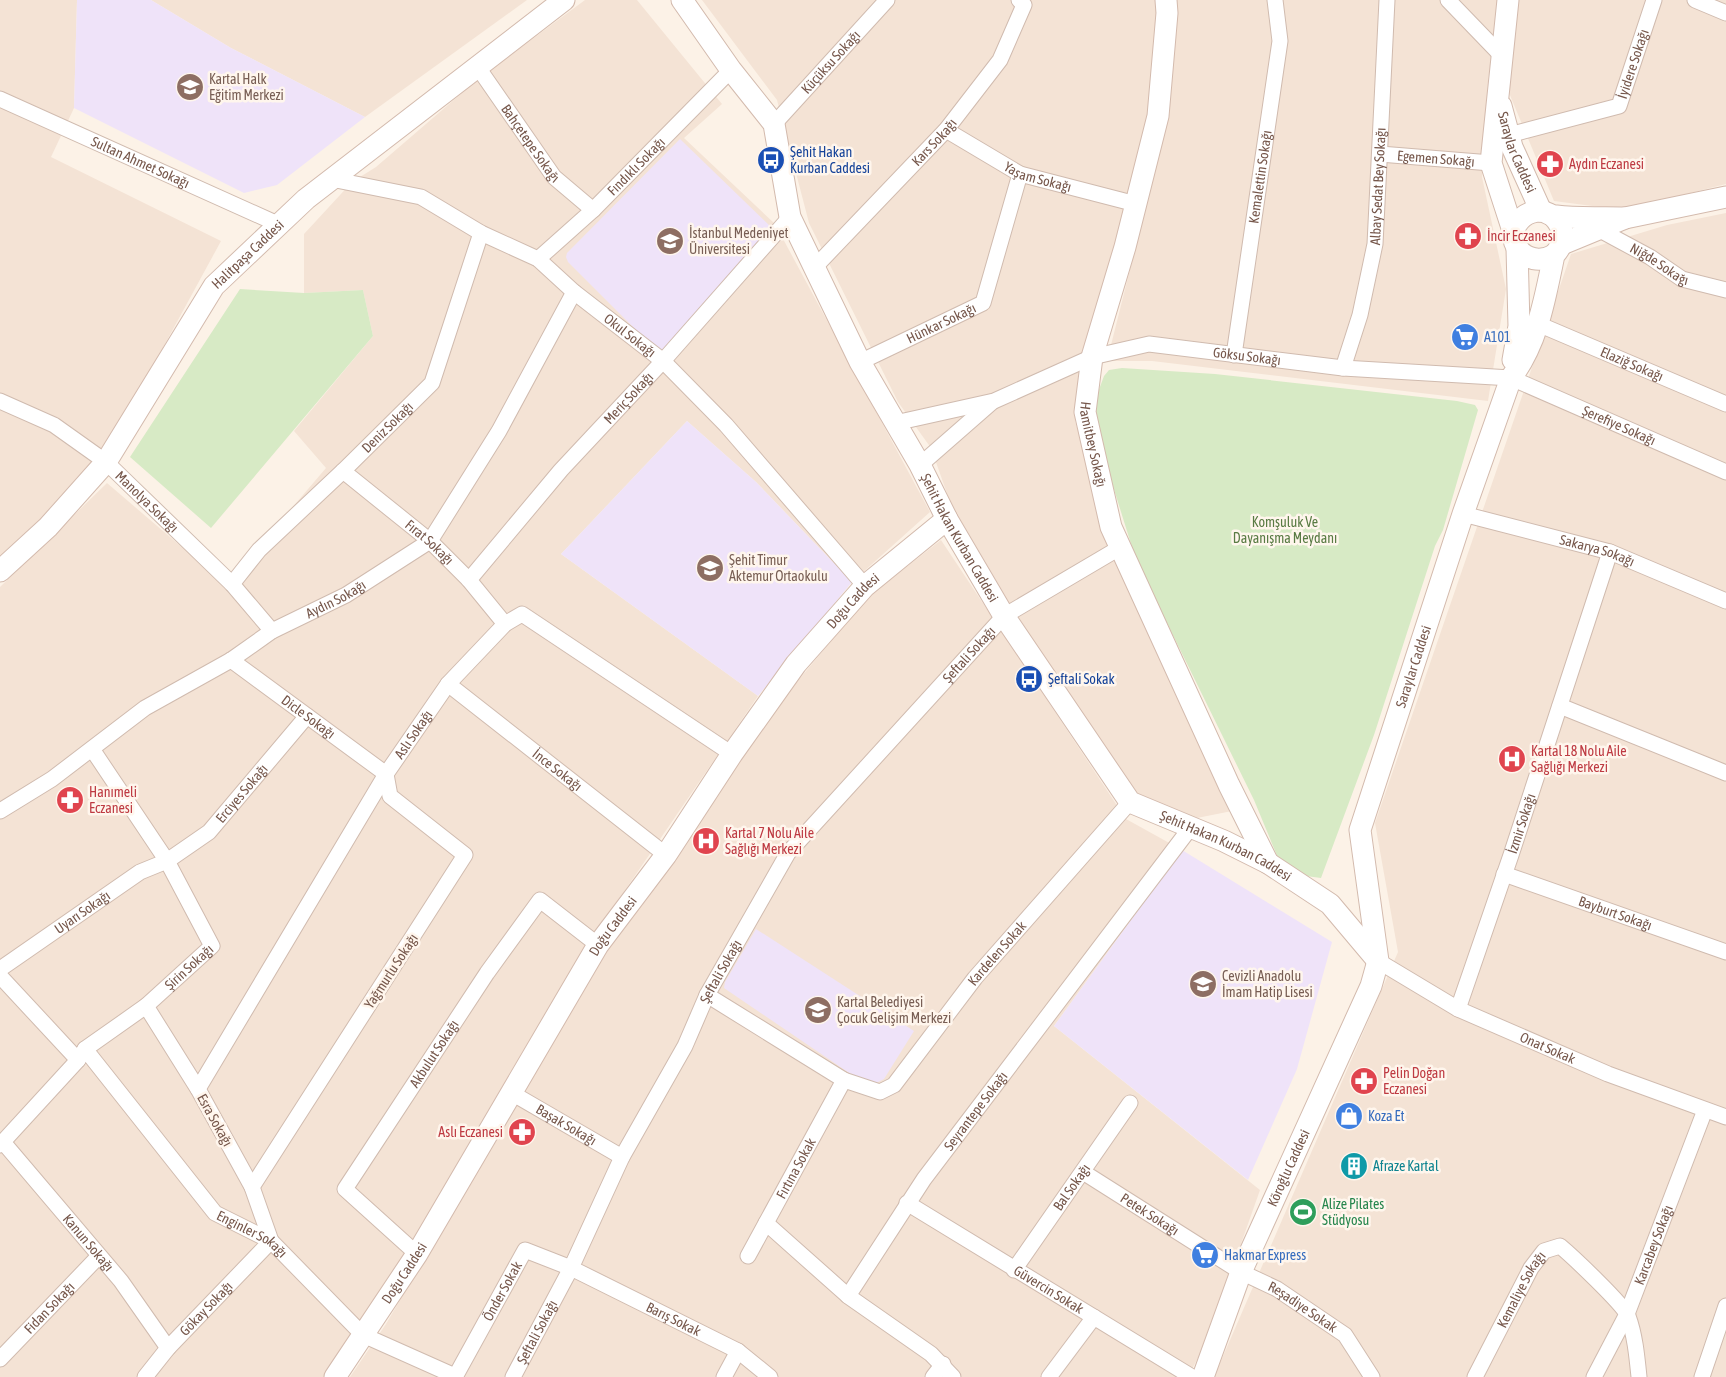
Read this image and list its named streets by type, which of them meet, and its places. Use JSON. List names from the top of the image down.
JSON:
{
  "streets": {
    "street": [
      "Küçüksu Sokağı",
      "İyidere Sokağı",
      "Bahçetepe Sokağı",
      "Kars Sokağı",
      "Saraylar Caddesi",
      "Egemen Sokağı",
      "Sultan Ahmet Sokağı",
      "Fındıklı Sokağı",
      "Yaşam Sokağı",
      "Kemalettin Sokağı",
      "Albay Sedat Bey Sokağı",
      "Halitpaşa Caddesi",
      "Niğde Sokağı",
      "Hünkar Sokağı",
      "Okul Sokağı",
      "Göksu Sokağı",
      "Elaziğ Sokağı",
      "Meriç Sokağı",
      "Şerefiye Sokağı",
      "Deniz Sokağı",
      "Hamitbey Sokağı",
      "Manolya Sokağı",
      "Şehit Hakan Kurban Caddesi",
      "Fırat Sokağı",
      "Sakarya Sokağı",
      "Aydın Sokağı",
      "Doğu Caddesi",
      "Şeftali Sokağı",
      "Dicle Sokağı",
      "Aslı Sokağı",
      "İnce Sokağı",
      "Erciyes Sokağı",
      "İzmir Sokağı",
      "Uyarı Sokağı",
      "Bayburt Sokağı",
      "Kardelen Sokak",
      "Şirin Sokağı",
      "Yağmurlu Sokağı",
      "Onat Sokak",
      "Akbulut Sokağı",
      "Seyrantepe Sokağı",
      "Esra Sokağı",
      "Başak Sokağı",
      "Fırtına Sokak",
      "Köroğlu Caddesi",
      "Bal Sokağı",
      "Petek Sokağı",
      "Enginler Sokağı",
      "Kanun Sokağı",
      "Karcabey Sokağı",
      "Önder Sokak",
      "Güvercin Sokak",
      "Kemaliye Sokağı",
      "Fidan Sokağı",
      "Gökay Sokağı",
      "Reşadiye Sokak",
      "Barış Sokak"
    ]
  },
  "crossings": [
    ["Küçüksu Sokağı", "Şehit Hakan Kurban Caddesi"],
    ["İyidere Sokağı", "Saraylar Caddesi"],
    ["Bahçetepe Sokağı", "Fındıklı Sokağı"],
    ["Bahçetepe Sokağı", "Halitpaşa Caddesi"],
    ["Kars Sokağı", "Yaşam Sokağı"],
    ["Kars Sokağı", "Şehit Hakan Kurban Caddesi"],
    ["Saraylar Caddesi", "Egemen Sokağı"],
    ["Saraylar Caddesi", "Göksu Sokağı"],
    ["Saraylar Caddesi", "Elaziğ Sokağı"],
    ["Saraylar Caddesi", "Şerefiye Sokağı"],
    ["Saraylar Caddesi", "Şehit Hakan Kurban Caddesi"],
    ["Saraylar Caddesi", "Sakarya Sokağı"],
    ["Saraylar Caddesi", "Onat Sokak"],
    ["Saraylar Caddesi", "Köroğlu Caddesi"],
    ["Egemen Sokağı", "Albay Sedat Bey Sokağı"],
    ["Sultan Ahmet Sokağı", "Halitpaşa Caddesi"],
    ["Fındıklı Sokağı", "Okul Sokağı"],
    ["Fındıklı Sokağı", "Şehit Hakan Kurban Caddesi"],
    ["Yaşam Sokağı", "Hünkar Sokağı"],
    ["Yaşam Sokağı", "Hamitbey Sokağı"],
    ["Kemalettin Sokağı", "Göksu Sokağı"],
    ["Albay Sedat Bey Sokağı", "Göksu Sokağı"],
    ["Halitpaşa Caddesi", "Okul Sokağı"],
    ["Halitpaşa Caddesi", "Manolya Sokağı"],
    ["Hünkar Sokağı", "Şehit Hakan Kurban Caddesi"],
    ["Okul Sokağı", "Meriç Sokağı"],
    ["Okul Sokağı", "Deniz Sokağı"],
    ["Okul Sokağı", "Aydın Sokağı"],
    ["Okul Sokağı", "Doğu Caddesi"],
    ["Göksu Sokağı", "Şerefiye Sokağı"],
    ["Göksu Sokağı", "Hamitbey Sokağı"],
    ["Göksu Sokağı", "Şehit Hakan Kurban Caddesi"],
    ["Meriç Sokağı", "Şehit Hakan Kurban Caddesi"],
    ["Meriç Sokağı", "Fırat Sokağı"],
    ["Deniz Sokağı", "Manolya Sokağı"],
    ["Deniz Sokağı", "Fırat Sokağı"],
    ["Hamitbey Sokağı", "Şehit Hakan Kurban Caddesi"],
    ["Hamitbey Sokağı", "Şeftali Sokağı"],
    ["Manolya Sokağı", "Aydın Sokağı"],
    ["Şehit Hakan Kurban Caddesi", "Doğu Caddesi"],
    ["Şehit Hakan Kurban Caddesi", "Şeftali Sokağı"],
    ["Şehit Hakan Kurban Caddesi", "Kardelen Sokak"],
    ["Şehit Hakan Kurban Caddesi", "Onat Sokak"],
    ["Şehit Hakan Kurban Caddesi", "Seyrantepe Sokağı"],
    ["Şehit Hakan Kurban Caddesi", "Köroğlu Caddesi"],
    ["Fırat Sokağı", "Aydın Sokağı"],
    ["Fırat Sokağı", "Aslı Sokağı"],
    ["Sakarya Sokağı", "İzmir Sokağı"],
    ["Aydın Sokağı", "Dicle Sokağı"],
    ["Aydın Sokağı", "Şirin Sokağı"],
    ["Doğu Caddesi", "Aslı Sokağı"],
    ["Doğu Caddesi", "İnce Sokağı"],
    ["Doğu Caddesi", "Akbulut Sokağı"],
    ["Doğu Caddesi", "Başak Sokağı"],
    ["Doğu Caddesi", "Enginler Sokağı"],
    ["Şeftali Sokağı", "Kardelen Sokak"],
    ["Şeftali Sokağı", "Başak Sokağı"],
    ["Şeftali Sokağı", "Önder Sokak"],
    ["Şeftali Sokağı", "Barış Sokak"],
    ["Dicle Sokağı", "Aslı Sokağı"],
    ["Dicle Sokağı", "Erciyes Sokağı"],
    ["Dicle Sokağı", "Yağmurlu Sokağı"],
    ["Aslı Sokağı", "İnce Sokağı"],
    ["Aslı Sokağı", "Yağmurlu Sokağı"],
    ["Aslı Sokağı", "Esra Sokağı"],
    ["Erciyes Sokağı", "Uyarı Sokağı"],
    ["Erciyes Sokağı", "Şirin Sokağı"],
    ["İzmir Sokağı", "Bayburt Sokağı"],
    ["İzmir Sokağı", "Onat Sokak"],
    ["Uyarı Sokağı", "Şirin Sokağı"],
    ["Kardelen Sokak", "Fırtına Sokak"],
    ["Şirin Sokağı", "Esra Sokağı"],
    ["Şirin Sokağı", "Enginler Sokağı"],
    ["Şirin Sokağı", "Kanun Sokağı"],
    ["Yağmurlu Sokağı", "Esra Sokağı"],
    ["Onat Sokak", "Köroğlu Caddesi"],
    ["Onat Sokak", "Karcabey Sokağı"],
    ["Seyrantepe Sokağı", "Güvercin Sokak"],
    ["Esra Sokağı", "Enginler Sokağı"],
    ["Esra Sokağı", "Gökay Sokağı"],
    ["Köroğlu Caddesi", "Petek Sokağı"],
    ["Köroğlu Caddesi", "Reşadiye Sokak"],
    ["Bal Sokağı", "Petek Sokağı"],
    ["Bal Sokağı", "Güvercin Sokak"],
    ["Petek Sokağı", "Reşadiye Sokak"],
    ["Enginler Sokağı", "Önder Sokak"],
    ["Enginler Sokağı", "Gökay Sokağı"],
    ["Kanun Sokağı", "Fidan Sokağı"],
    ["Kanun Sokağı", "Gökay Sokağı"],
    ["Karcabey Sokağı", "Kemaliye Sokağı"],
    ["Önder Sokak", "Barış Sokak"]
  ],
  "parks": ["Komşuluk Ve Dayanışma Meydanı"],
  "places": {
    "school or university": [
      "Kartal Halk Eğitim Merkezi",
      "İstanbul Medeniyet Üniversitesi",
      "Şehit Timur Aktemur Ortaokulu",
      "Cevizli Anadolu İmam Hatip Lisesi",
      "Kartal Belediyesi Çocuk Gelişim Merkezi"
    ],
    "bus stop": ["Şehi̇t Hakan Kurban Caddesi̇", "Şeftali Sokak"],
    "pharmacy": [
      "Aydın Eczanesi",
      "İncir Eczanesi",
      "Hanımeli Eczanesi",
      "Pelin Doğan Eczanesi",
      "Aslı Eczanesi"
    ],
    "supermarket": ["A101", "Hakmar Express"],
    "hospital": ["Kartal 18 Nolu Aile Sağlığı Merkezi", "Kartal 7 Nolu Aile Sağlığı Merkezi"],
    "shop": ["Koza Et"],
    "building": ["Afraze Kartal"],
    "sports": ["Alize Pilates Stüdyosu"]
  }
}
